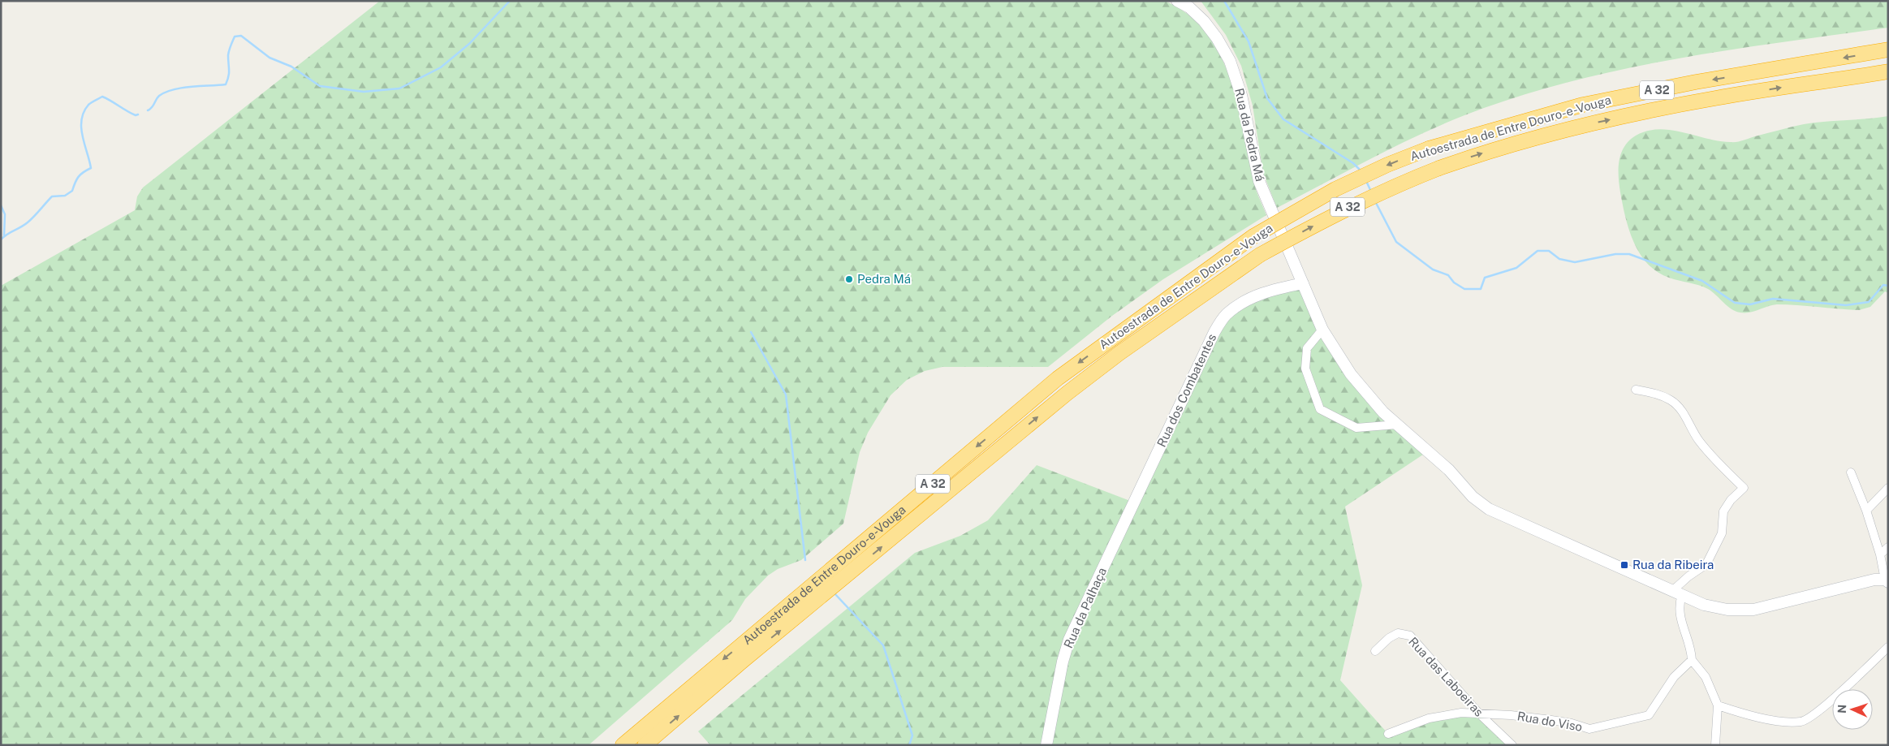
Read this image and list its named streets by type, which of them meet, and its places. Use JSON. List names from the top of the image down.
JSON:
{
  "streets": {
    "highway": ["A 32", "Autoestrada de Entre Douro-e-Vouga"],
    "main road": ["Rua da Pedra Má", "Rua dos Combatentes", "Rua da Palhaça"],
    "street": ["Rua das Laboeiras", "Rua do Viso"]
  },
  "crossings": [
    ["Rua da Pedra Má", "Rua dos Combatentes"],
    ["Rua dos Combatentes", "Rua da Palhaça"],
    ["Rua das Laboeiras", "Rua do Viso"]
  ],
  "places": {
    "other": ["Pedra Má"],
    "transit": ["Rua da Ribeira"]
  },
  "north": "left"
}
